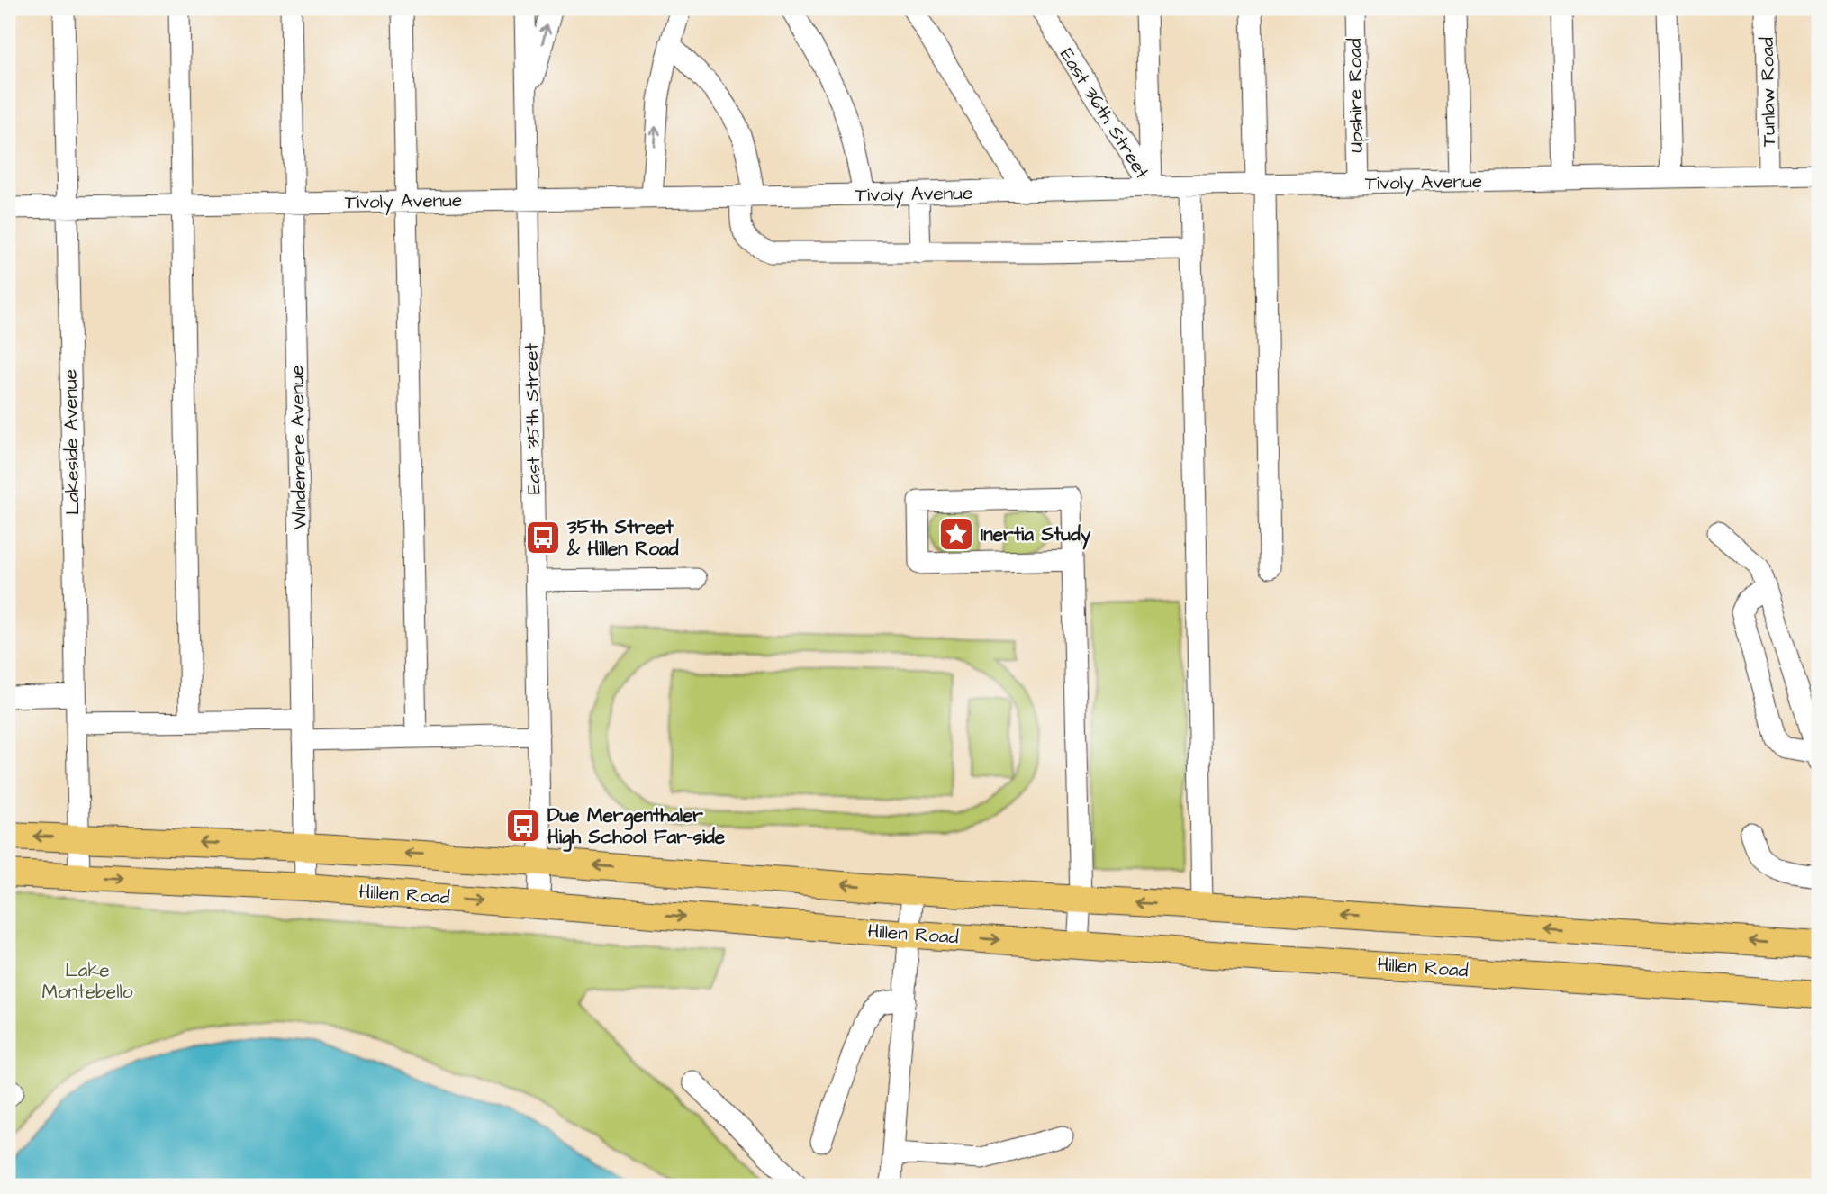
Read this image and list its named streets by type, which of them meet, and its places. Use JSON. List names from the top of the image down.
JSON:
{
  "streets": {
    "main road": ["Hillen Road"],
    "street": [
      "Tunlaw Road",
      "Upshire Road",
      "East 36th Street",
      "Tivoly Avenue",
      "East 35th Street",
      "Lakeside Avenue",
      "Windemere Avenue"
    ]
  },
  "crossings": [
    ["Tunlaw Road", "Tivoly Avenue"],
    ["Upshire Road", "Tivoly Avenue"],
    ["East 36th Street", "Tivoly Avenue"],
    ["Tivoly Avenue", "East 35th Street"],
    ["Tivoly Avenue", "Lakeside Avenue"],
    ["Tivoly Avenue", "Windemere Avenue"],
    ["East 35th Street", "Hillen Road"],
    ["Lakeside Avenue", "Hillen Road"],
    ["Windemere Avenue", "Hillen Road"]
  ],
  "parks": ["Lake Montebello"],
  "places": {
    "place": ["Inertia Study"],
    "bus stop": ["35th Street & Hillen Road", "Due Mergenthaler High School Far-side"]
  }
}
